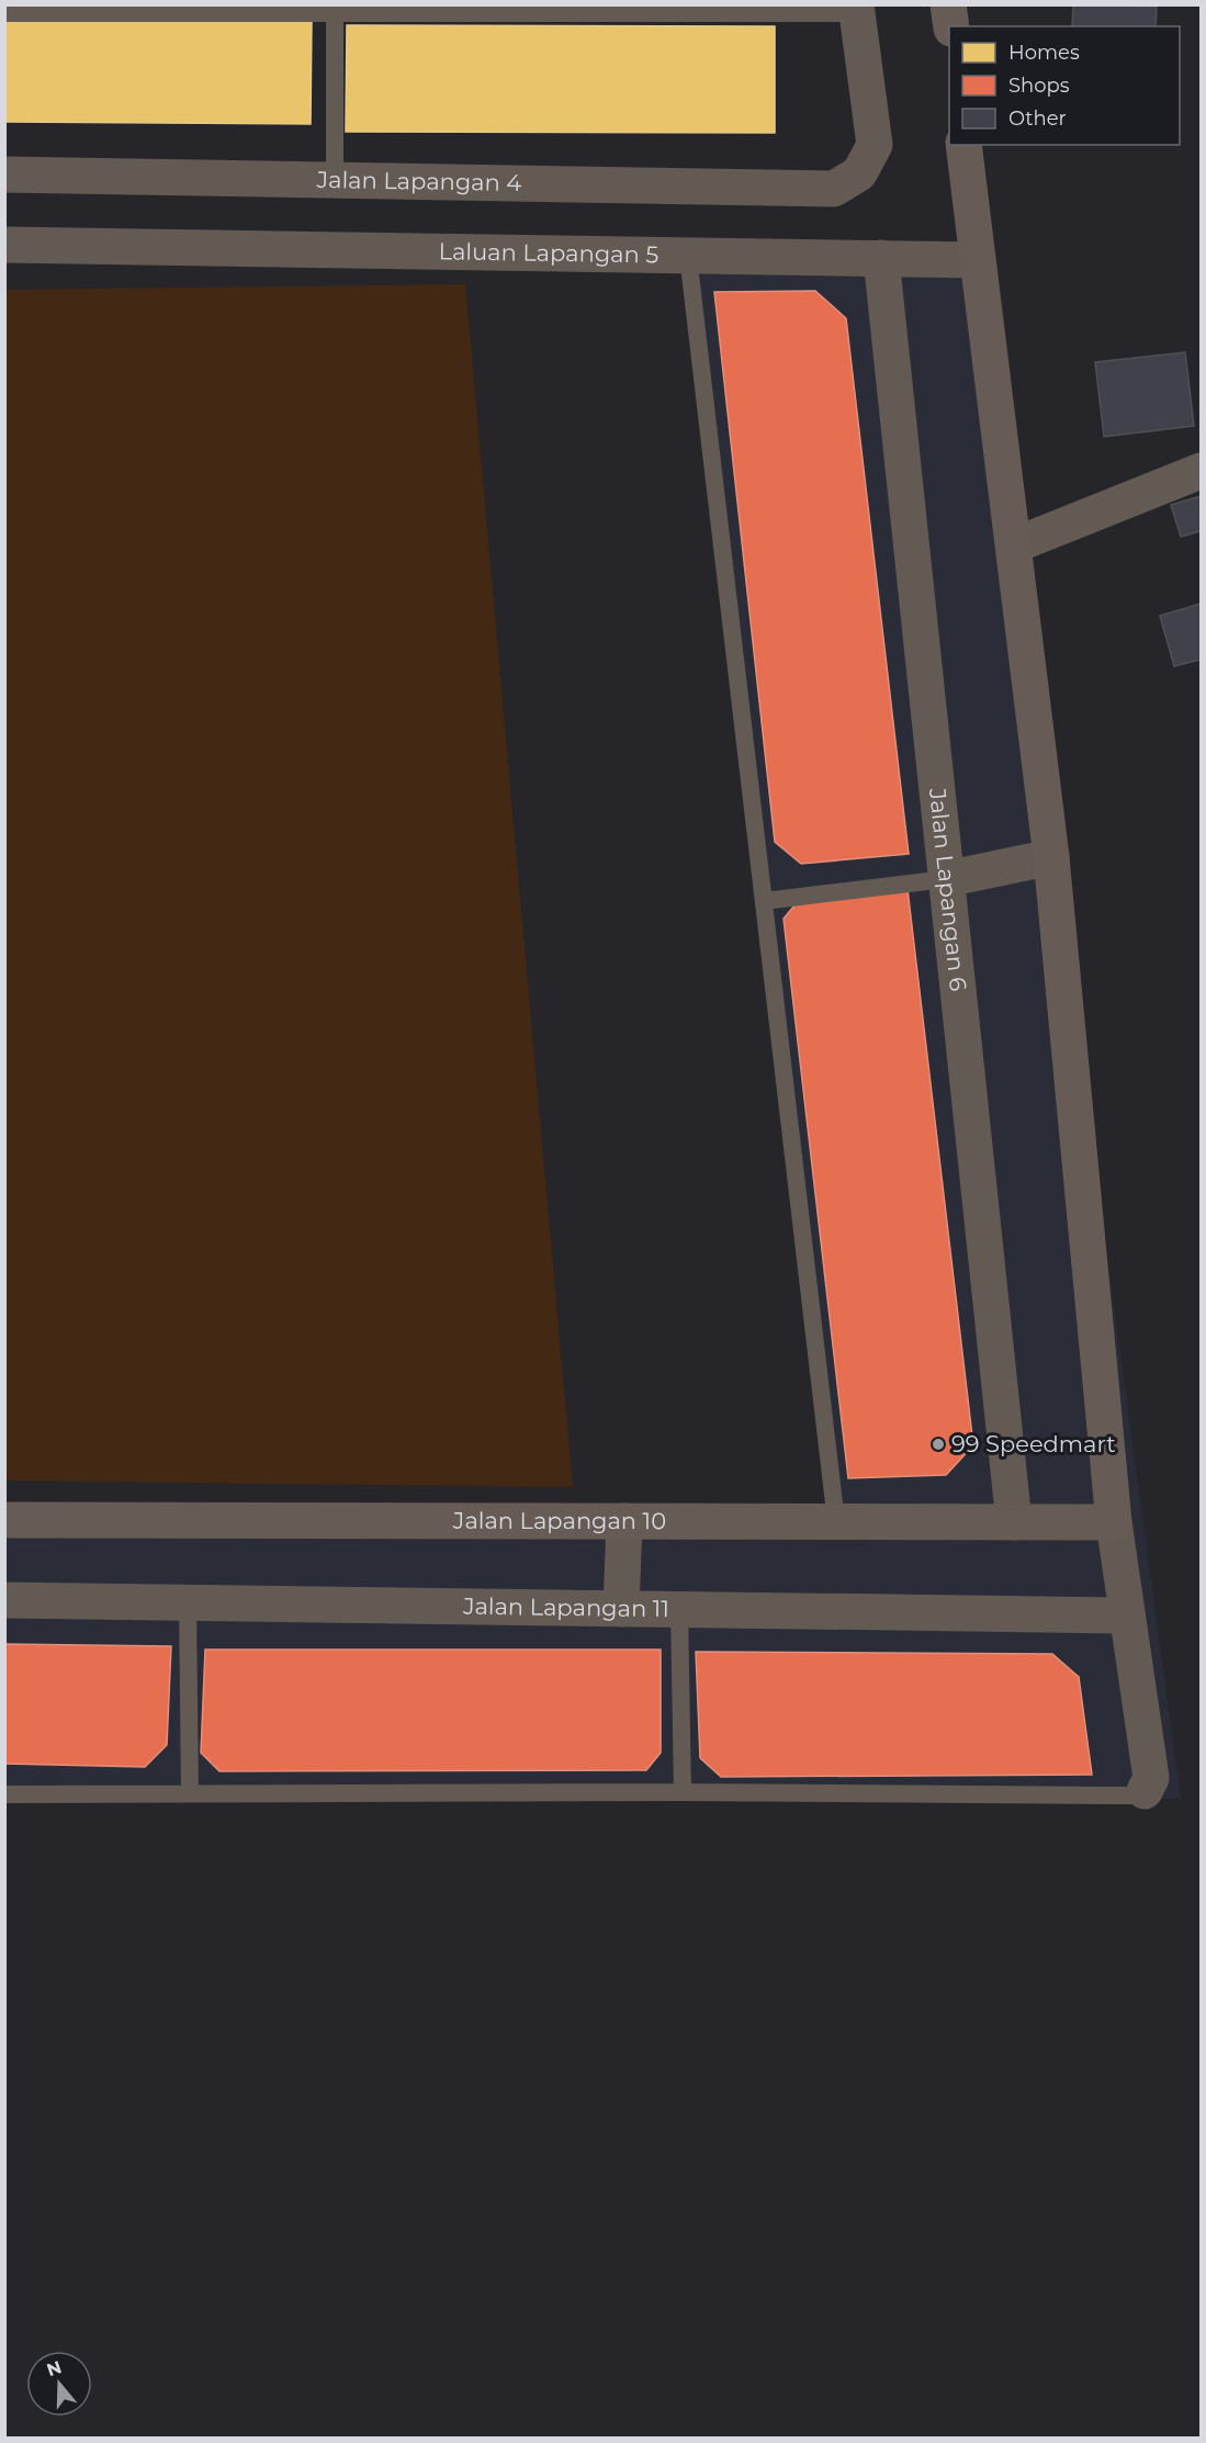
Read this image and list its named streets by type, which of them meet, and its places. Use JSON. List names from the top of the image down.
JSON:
{
  "streets": {
    "street": [
      "Jalan Lapangan 4",
      "Laluan Lapangan 5",
      "Jalan Lapangan 6",
      "Jalan Lapangan 10",
      "Jalan Lapangan 11"
    ]
  },
  "crossings": [
    ["Laluan Lapangan 5", "Jalan Lapangan 6"],
    ["Jalan Lapangan 6", "Jalan Lapangan 10"]
  ],
  "places": ["99 Speedmart"],
  "legend": ["Homes", "Shops", "Other"],
  "north": "top"
}
